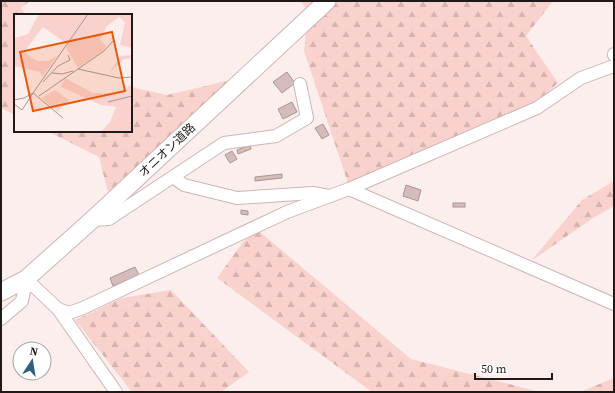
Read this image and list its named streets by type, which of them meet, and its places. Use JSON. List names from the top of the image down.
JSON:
{
  "streets": {
    "street": ["オニオン道路"]
  },
  "scale_bar": "50 m",
  "north": "top"
}
